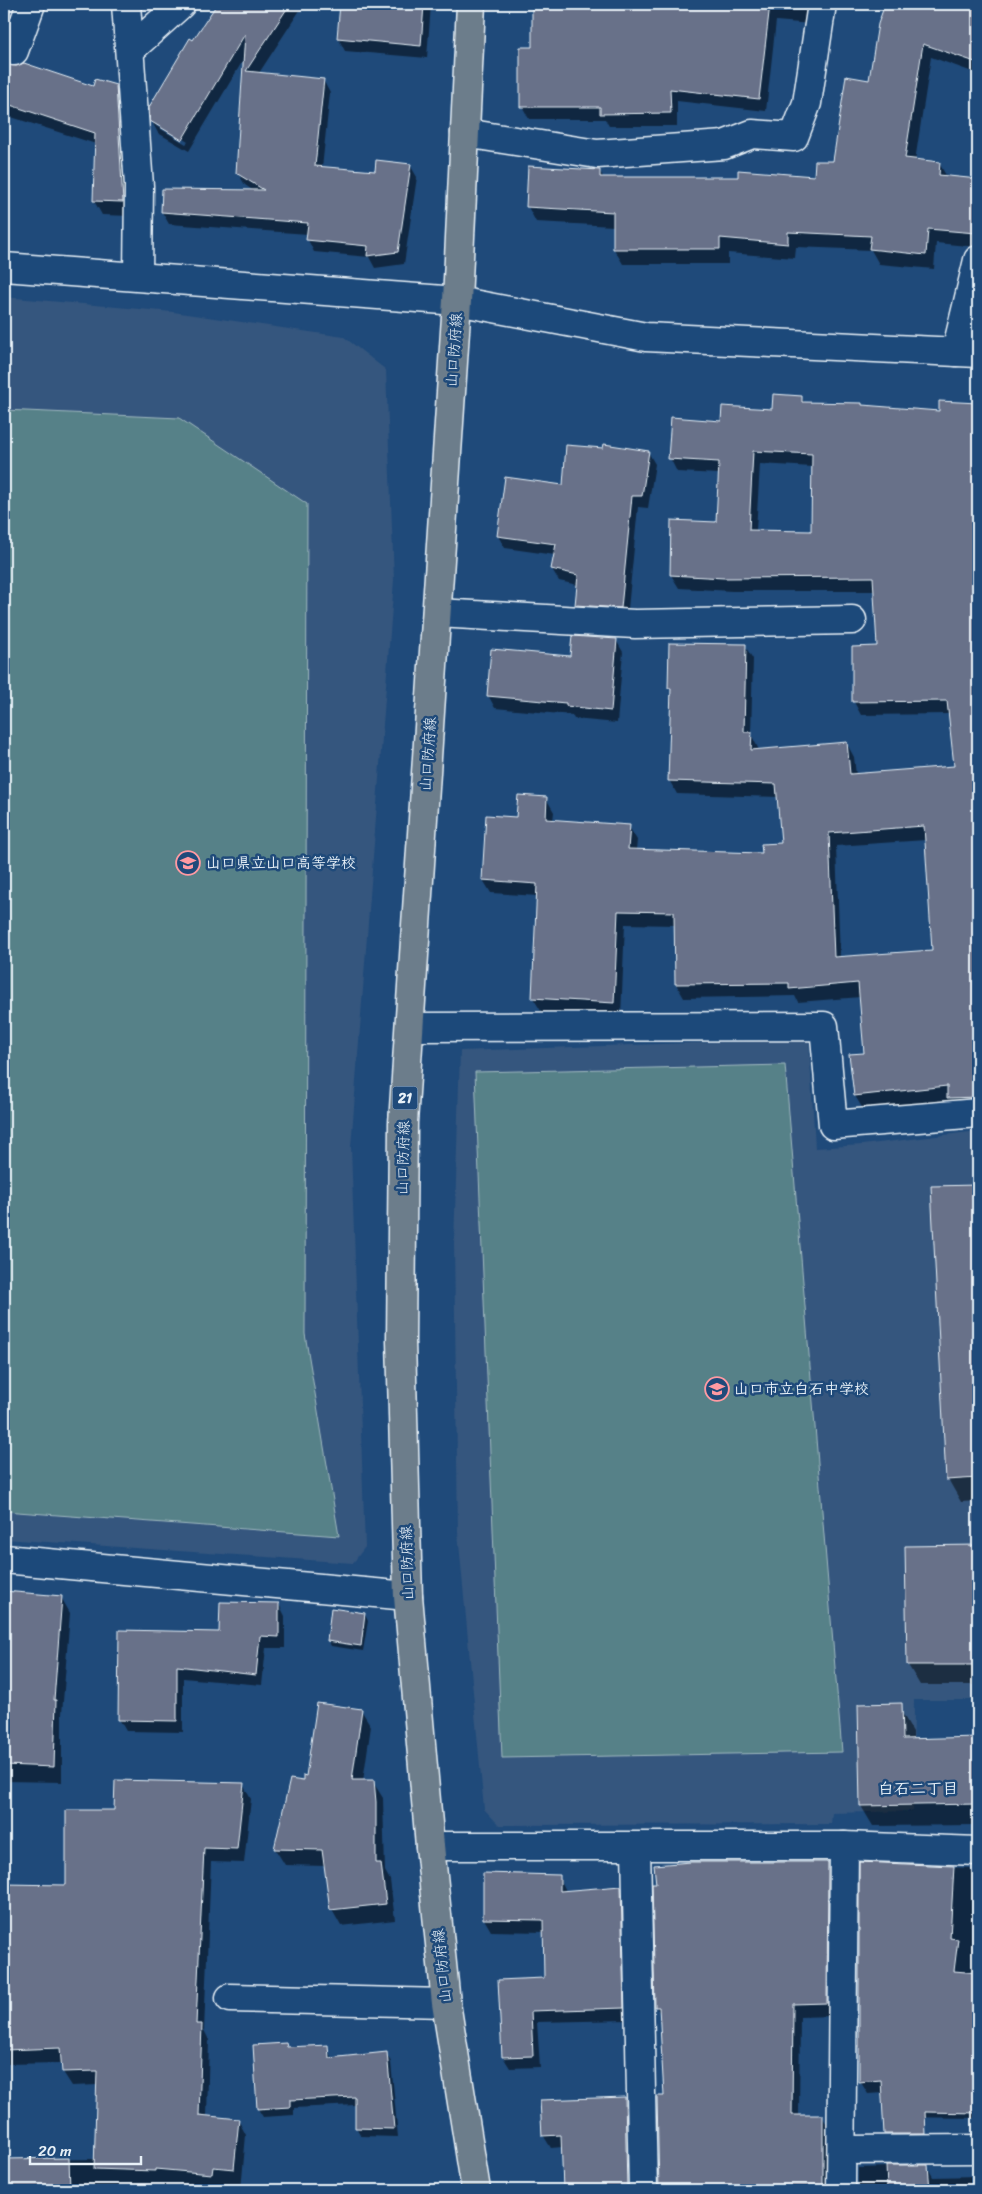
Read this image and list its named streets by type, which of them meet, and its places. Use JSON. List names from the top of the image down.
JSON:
{
  "streets": {
    "main road": ["山口防府線", "21"]
  },
  "districts": ["白石二丁目"],
  "places": {
    "school or university": ["山口県立山口高等学校", "山口市立白石中学校"]
  },
  "scale_bar": "20 m"
}
